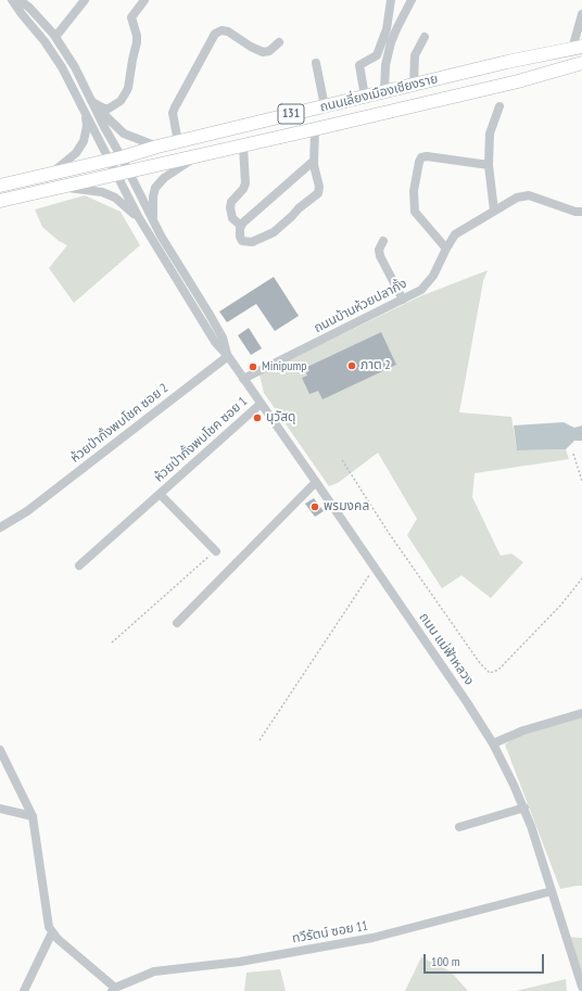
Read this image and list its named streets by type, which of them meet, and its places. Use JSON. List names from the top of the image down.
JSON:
{
  "streets": {
    "highway": ["ถนนเลี่ยงเมืองเชียงราย", "131"],
    "street": [
      "ถนนบ้านห้วยปลากั้ง",
      "ห้วยป่ากั้งพบโชค ซอย 2",
      "ห้วยป่ากั้งพบโชค ซอย 1",
      "ถนน แม่ฟ้าหลวง",
      "ทวีรัตน์ ซอย 11"
    ]
  },
  "crossings": [
    ["ถนนบ้านห้วยปลากั้ง", "ถนน แม่ฟ้าหลวง"],
    ["ห้วยป่ากั้งพบโชค ซอย 2", "ถนน แม่ฟ้าหลวง"],
    ["ห้วยป่ากั้งพบโชค ซอย 1", "ถนน แม่ฟ้าหลวง"],
    ["ถนน แม่ฟ้าหลวง", "ทวีรัตน์ ซอย 11"]
  ],
  "places": [
    "ภาต 2",
    "Minipump",
    "นุวัสดุ",
    "พรมงคล"
  ],
  "scale_bar": "100 m"
}
